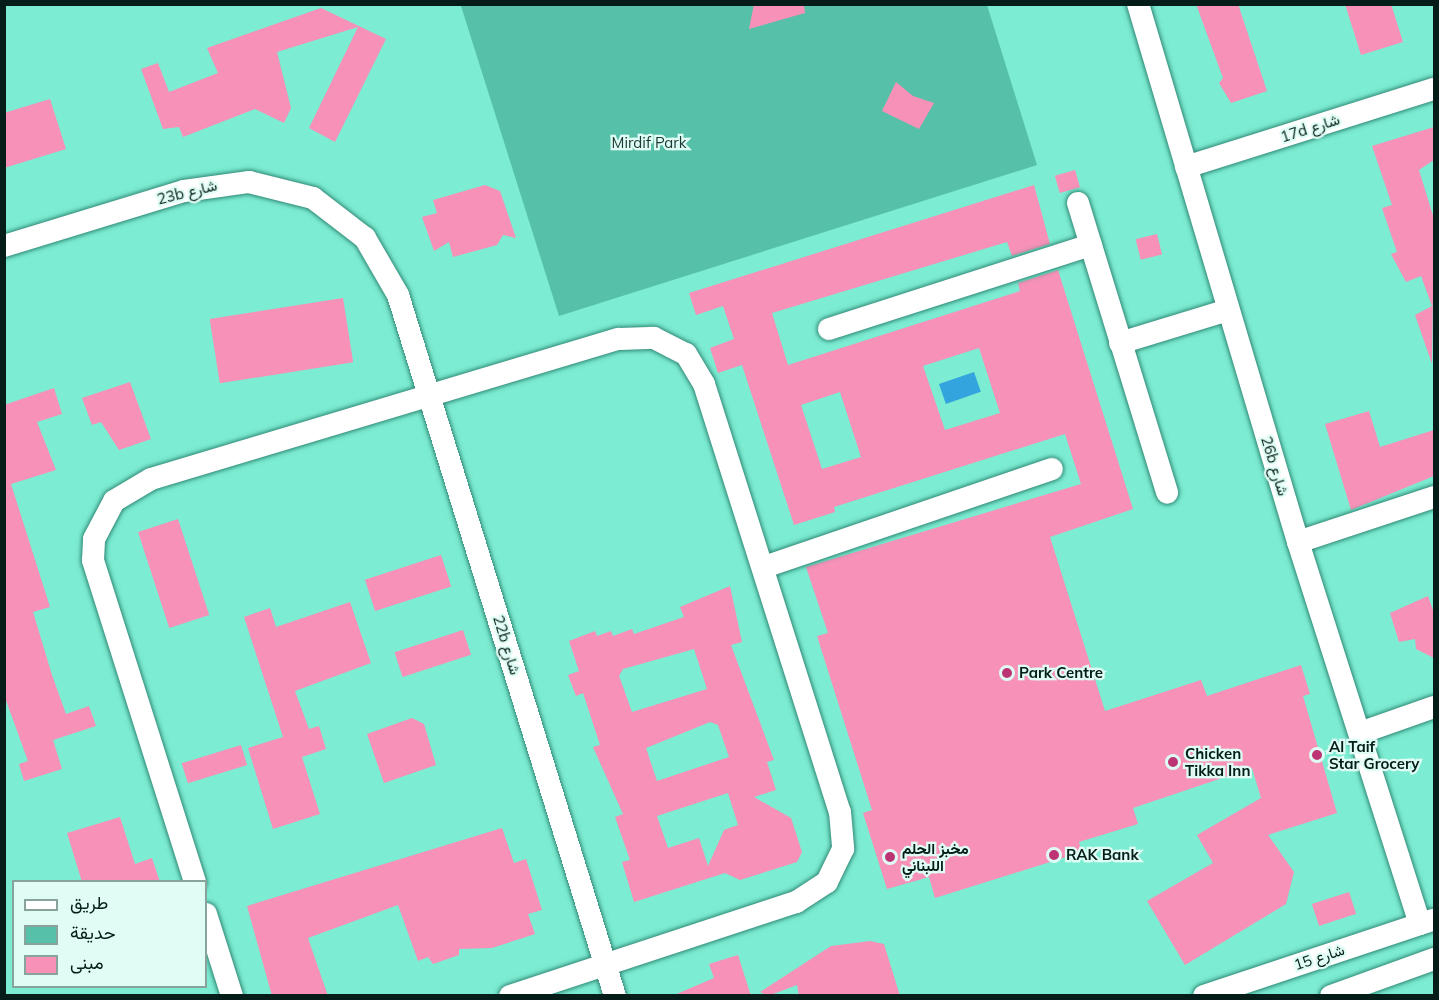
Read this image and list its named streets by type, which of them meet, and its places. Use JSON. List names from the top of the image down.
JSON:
{
  "streets": {
    "street": [
      "17d شارع",
      "23b شارع",
      "26b شارع",
      "22b شارع",
      "شارع 15"
    ]
  },
  "crossings": [
    ["17d شارع", "26b شارع"],
    ["23b شارع", "22b شارع"],
    ["26b شارع", "شارع 15"]
  ],
  "parks": ["Mirdif Park"],
  "places": [
    "Park Centre",
    "Al Taif Star Grocery",
    "Chicken Tikka Inn",
    "RAK Bank",
    "مخبز الحلم اللبناني"
  ],
  "legend": ["طريق", "حديقة", "مبنى"]
}
